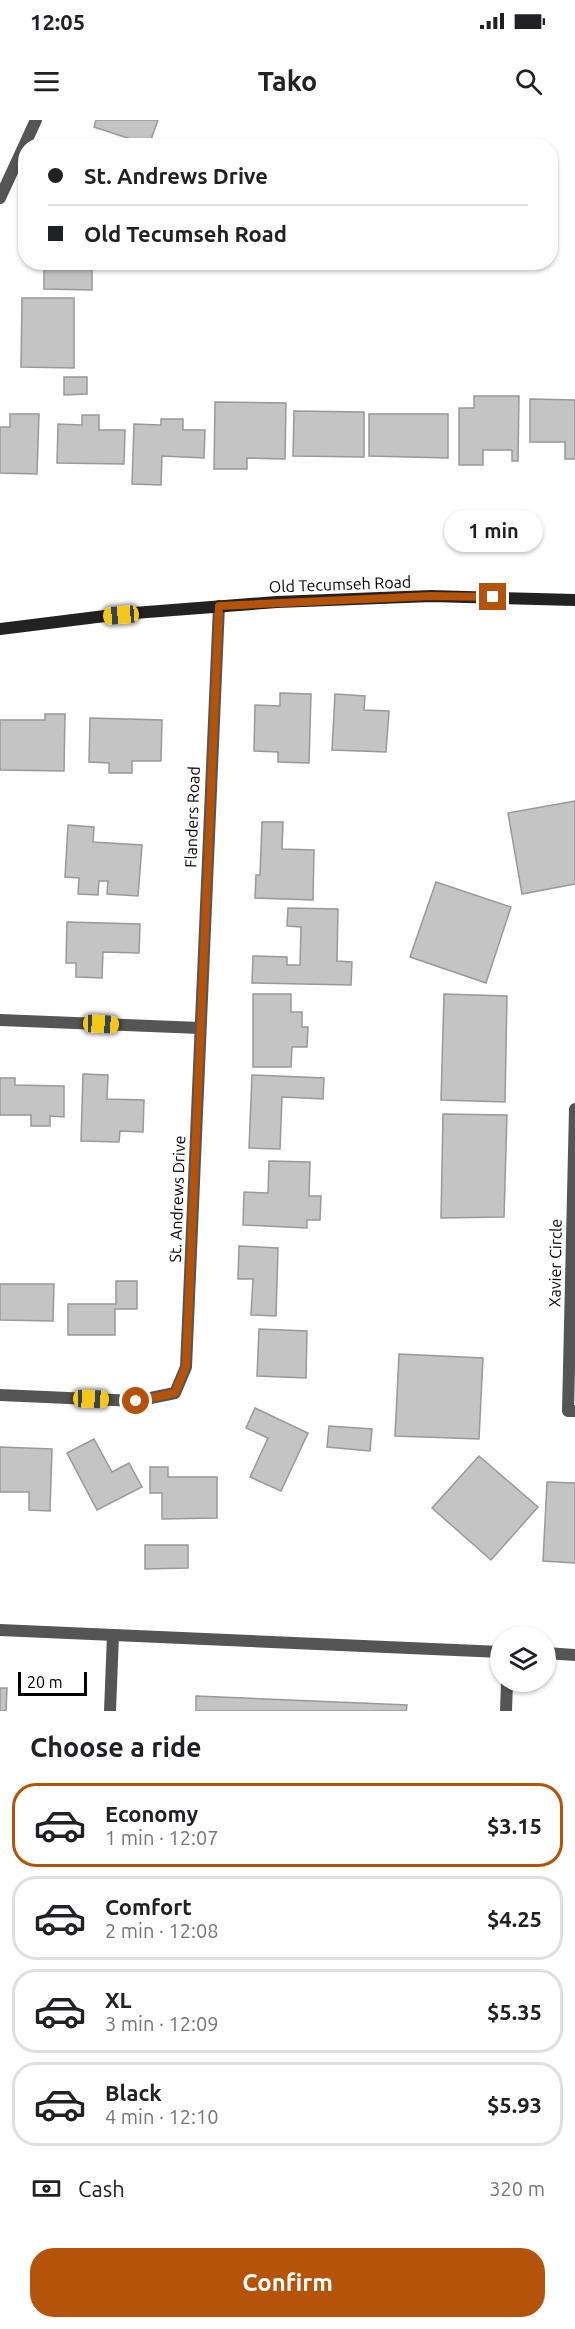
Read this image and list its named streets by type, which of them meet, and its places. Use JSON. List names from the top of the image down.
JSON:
{
  "streets": {
    "main road": ["Old Tecumseh Road"],
    "street": ["Flanders Road", "St. Andrews Drive", "Xavier Circle"]
  },
  "crossings": [
    ["Old Tecumseh Road", "Flanders Road"],
    ["Flanders Road", "St. Andrews Drive"]
  ],
  "scale_bar": "20 m",
  "page": {
    "status": "12:05",
    "header": "Tako",
    "banner": ["St. Andrews Drive", "Old Tecumseh Road"],
    "bubble": "1 min",
    "scale": "20 m",
    "heading": "Choose a ride",
    "list": [
      {
        "name": "Economy",
        "note": "1 min · 12:07",
        "value": "$3.15"
      },
      {
        "name": "Comfort",
        "note": "2 min · 12:08",
        "value": "$4.25"
      },
      {
        "name": "XL",
        "note": "3 min · 12:09",
        "value": "$5.35"
      },
      {
        "name": "Black",
        "note": "4 min · 12:10",
        "value": "$5.93"
      }
    ],
    "pay": ["Cash", "320 m"],
    "buttons": "Confirm"
  }
}
